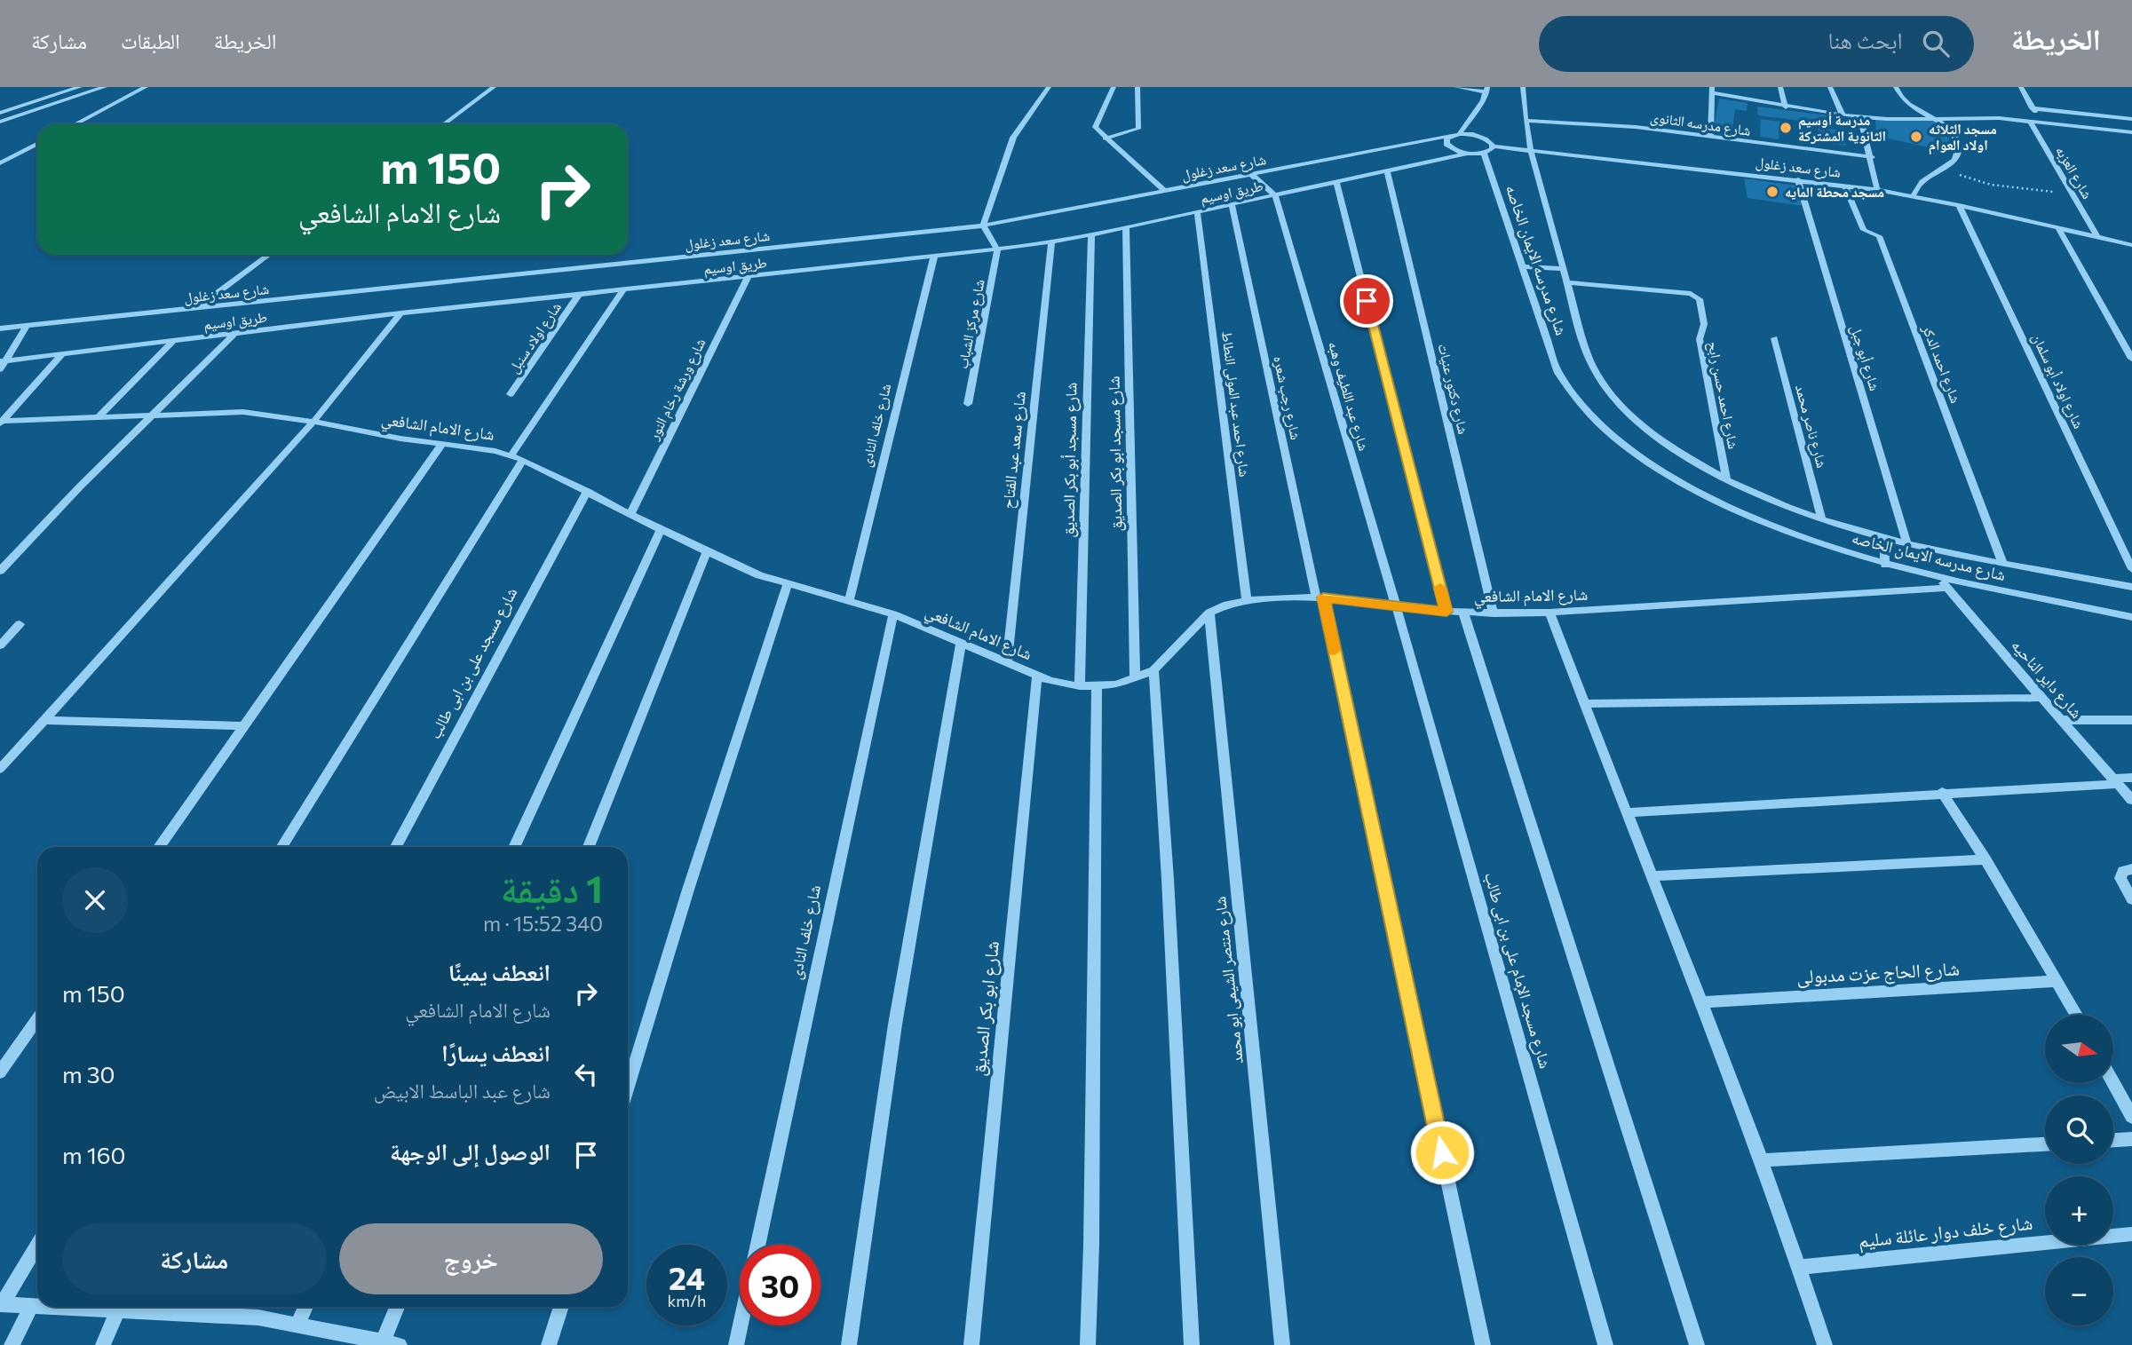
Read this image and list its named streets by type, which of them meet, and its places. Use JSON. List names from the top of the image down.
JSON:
{
  "streets": {
    "street": [
      "شارع مدرسه الثانوى",
      "شارع سعد زغلول",
      "شارع العزبه",
      "طريق اوسيم",
      "شارع مدرسه الايمان الخاصه",
      "شارع مركز الشباب",
      "شارع اولاد سنبل",
      "شارع أبو جبل",
      "شارع احمد الدكر",
      "شارع اولاد أبو سلمان",
      "شارع ورشة رخام النور",
      "شارع دكتور عنيات",
      "شارع احمد حسن رابح",
      "شارع عبد اللطيف وهبه",
      "شارع رجب شعره",
      "شارع احمد عبد المولى النطاط",
      "شارع خلف النادى",
      "شارع ناصر محمد",
      "شارع الامام الشافعي",
      "شارع سعد عبد الفتاح",
      "شارع مسجد ابو بكر الصديق",
      "شارع مسجد أبو بكر الصديق",
      "شارع مسجد على بن ابى طالب",
      "شارع داير الناحيه",
      "شارع مسجد الإمام على بن ابى طالب",
      "شارع الحاج عزت مدبولى",
      "شارع منتصر الشيمى ابو محمد",
      "شارع ابو بكر الصديق",
      "شارع خلف دوار عائلة سليم"
    ]
  },
  "crossings": [
    ["شارع مدرسه الثانوى", "شارع مدرسه الايمان الخاصه"],
    ["شارع سعد زغلول", "شارع العزبه"],
    ["شارع سعد زغلول", "شارع مدرسه الايمان الخاصه"],
    ["شارع سعد زغلول", "شارع أبو جبل"],
    ["شارع سعد زغلول", "شارع احمد الدكر"],
    ["شارع سعد زغلول", "شارع اولاد أبو سلمان"],
    ["طريق اوسيم", "شارع مدرسه الايمان الخاصه"],
    ["طريق اوسيم", "شارع مركز الشباب"],
    ["طريق اوسيم", "شارع اولاد سنبل"],
    ["طريق اوسيم", "شارع ورشة رخام النور"],
    ["طريق اوسيم", "شارع دكتور عنيات"],
    ["طريق اوسيم", "شارع عبد اللطيف وهبه"],
    ["طريق اوسيم", "شارع رجب شعره"],
    ["طريق اوسيم", "شارع احمد عبد المولى النطاط"],
    ["طريق اوسيم", "شارع خلف النادى"],
    ["طريق اوسيم", "شارع سعد عبد الفتاح"],
    ["طريق اوسيم", "شارع مسجد ابو بكر الصديق"],
    ["طريق اوسيم", "شارع مسجد أبو بكر الصديق"],
    ["شارع مدرسه الايمان الخاصه", "شارع أبو جبل"],
    ["شارع مدرسه الايمان الخاصه", "شارع احمد الدكر"],
    ["شارع مدرسه الايمان الخاصه", "شارع احمد حسن رابح"],
    ["شارع مدرسه الايمان الخاصه", "شارع ناصر محمد"],
    ["شارع مدرسه الايمان الخاصه", "شارع داير الناحيه"],
    ["شارع ورشة رخام النور", "شارع الامام الشافعي"],
    ["شارع دكتور عنيات", "شارع الامام الشافعي"],
    ["شارع عبد اللطيف وهبه", "شارع الامام الشافعي"],
    ["شارع عبد اللطيف وهبه", "شارع مسجد الإمام على بن ابى طالب"],
    ["شارع رجب شعره", "شارع الامام الشافعي"],
    ["شارع احمد عبد المولى النطاط", "شارع الامام الشافعي"],
    ["شارع خلف النادى", "شارع الامام الشافعي"],
    ["شارع الامام الشافعي", "شارع سعد عبد الفتاح"],
    ["شارع الامام الشافعي", "شارع مسجد ابو بكر الصديق"],
    ["شارع الامام الشافعي", "شارع مسجد أبو بكر الصديق"],
    ["شارع الامام الشافعي", "شارع مسجد على بن ابى طالب"],
    ["شارع الامام الشافعي", "شارع داير الناحيه"],
    ["شارع الامام الشافعي", "شارع مسجد الإمام على بن ابى طالب"],
    ["شارع الامام الشافعي", "شارع منتصر الشيمى ابو محمد"],
    ["شارع الامام الشافعي", "شارع ابو بكر الصديق"]
  ],
  "places": ["مدرسة أوسيم الثانوية المشتركة", "مسجد الثلاثه اولاد العوام", "مسجد محطة المايه"],
  "north": "right",
  "page": {
    "header": "الخريطة",
    "search": "ابحث هنا",
    "nav": ["الخريطة", "الطبقات", "مشاركة"],
    "turn": ["150 m", "شارع الامام الشافعي"],
    "heading": ["1 دقيقة", "340 m · 15:52"],
    "list": [
      {
        "name": "انعطف يمينًا",
        "note": "شارع الامام الشافعي",
        "value": "150 m"
      },
      {
        "name": "انعطف يسارًا",
        "note": "شارع عبد الباسط الابيض",
        "value": "30 m"
      },
      {
        "name": "الوصول إلى الوجهة",
        "value": "160 m"
      }
    ],
    "map_buttons": ["+", "−"],
    "buttons": ["خروج", "مشاركة"],
    "speed": "24 km/h",
    "limit": "30"
  }
}
